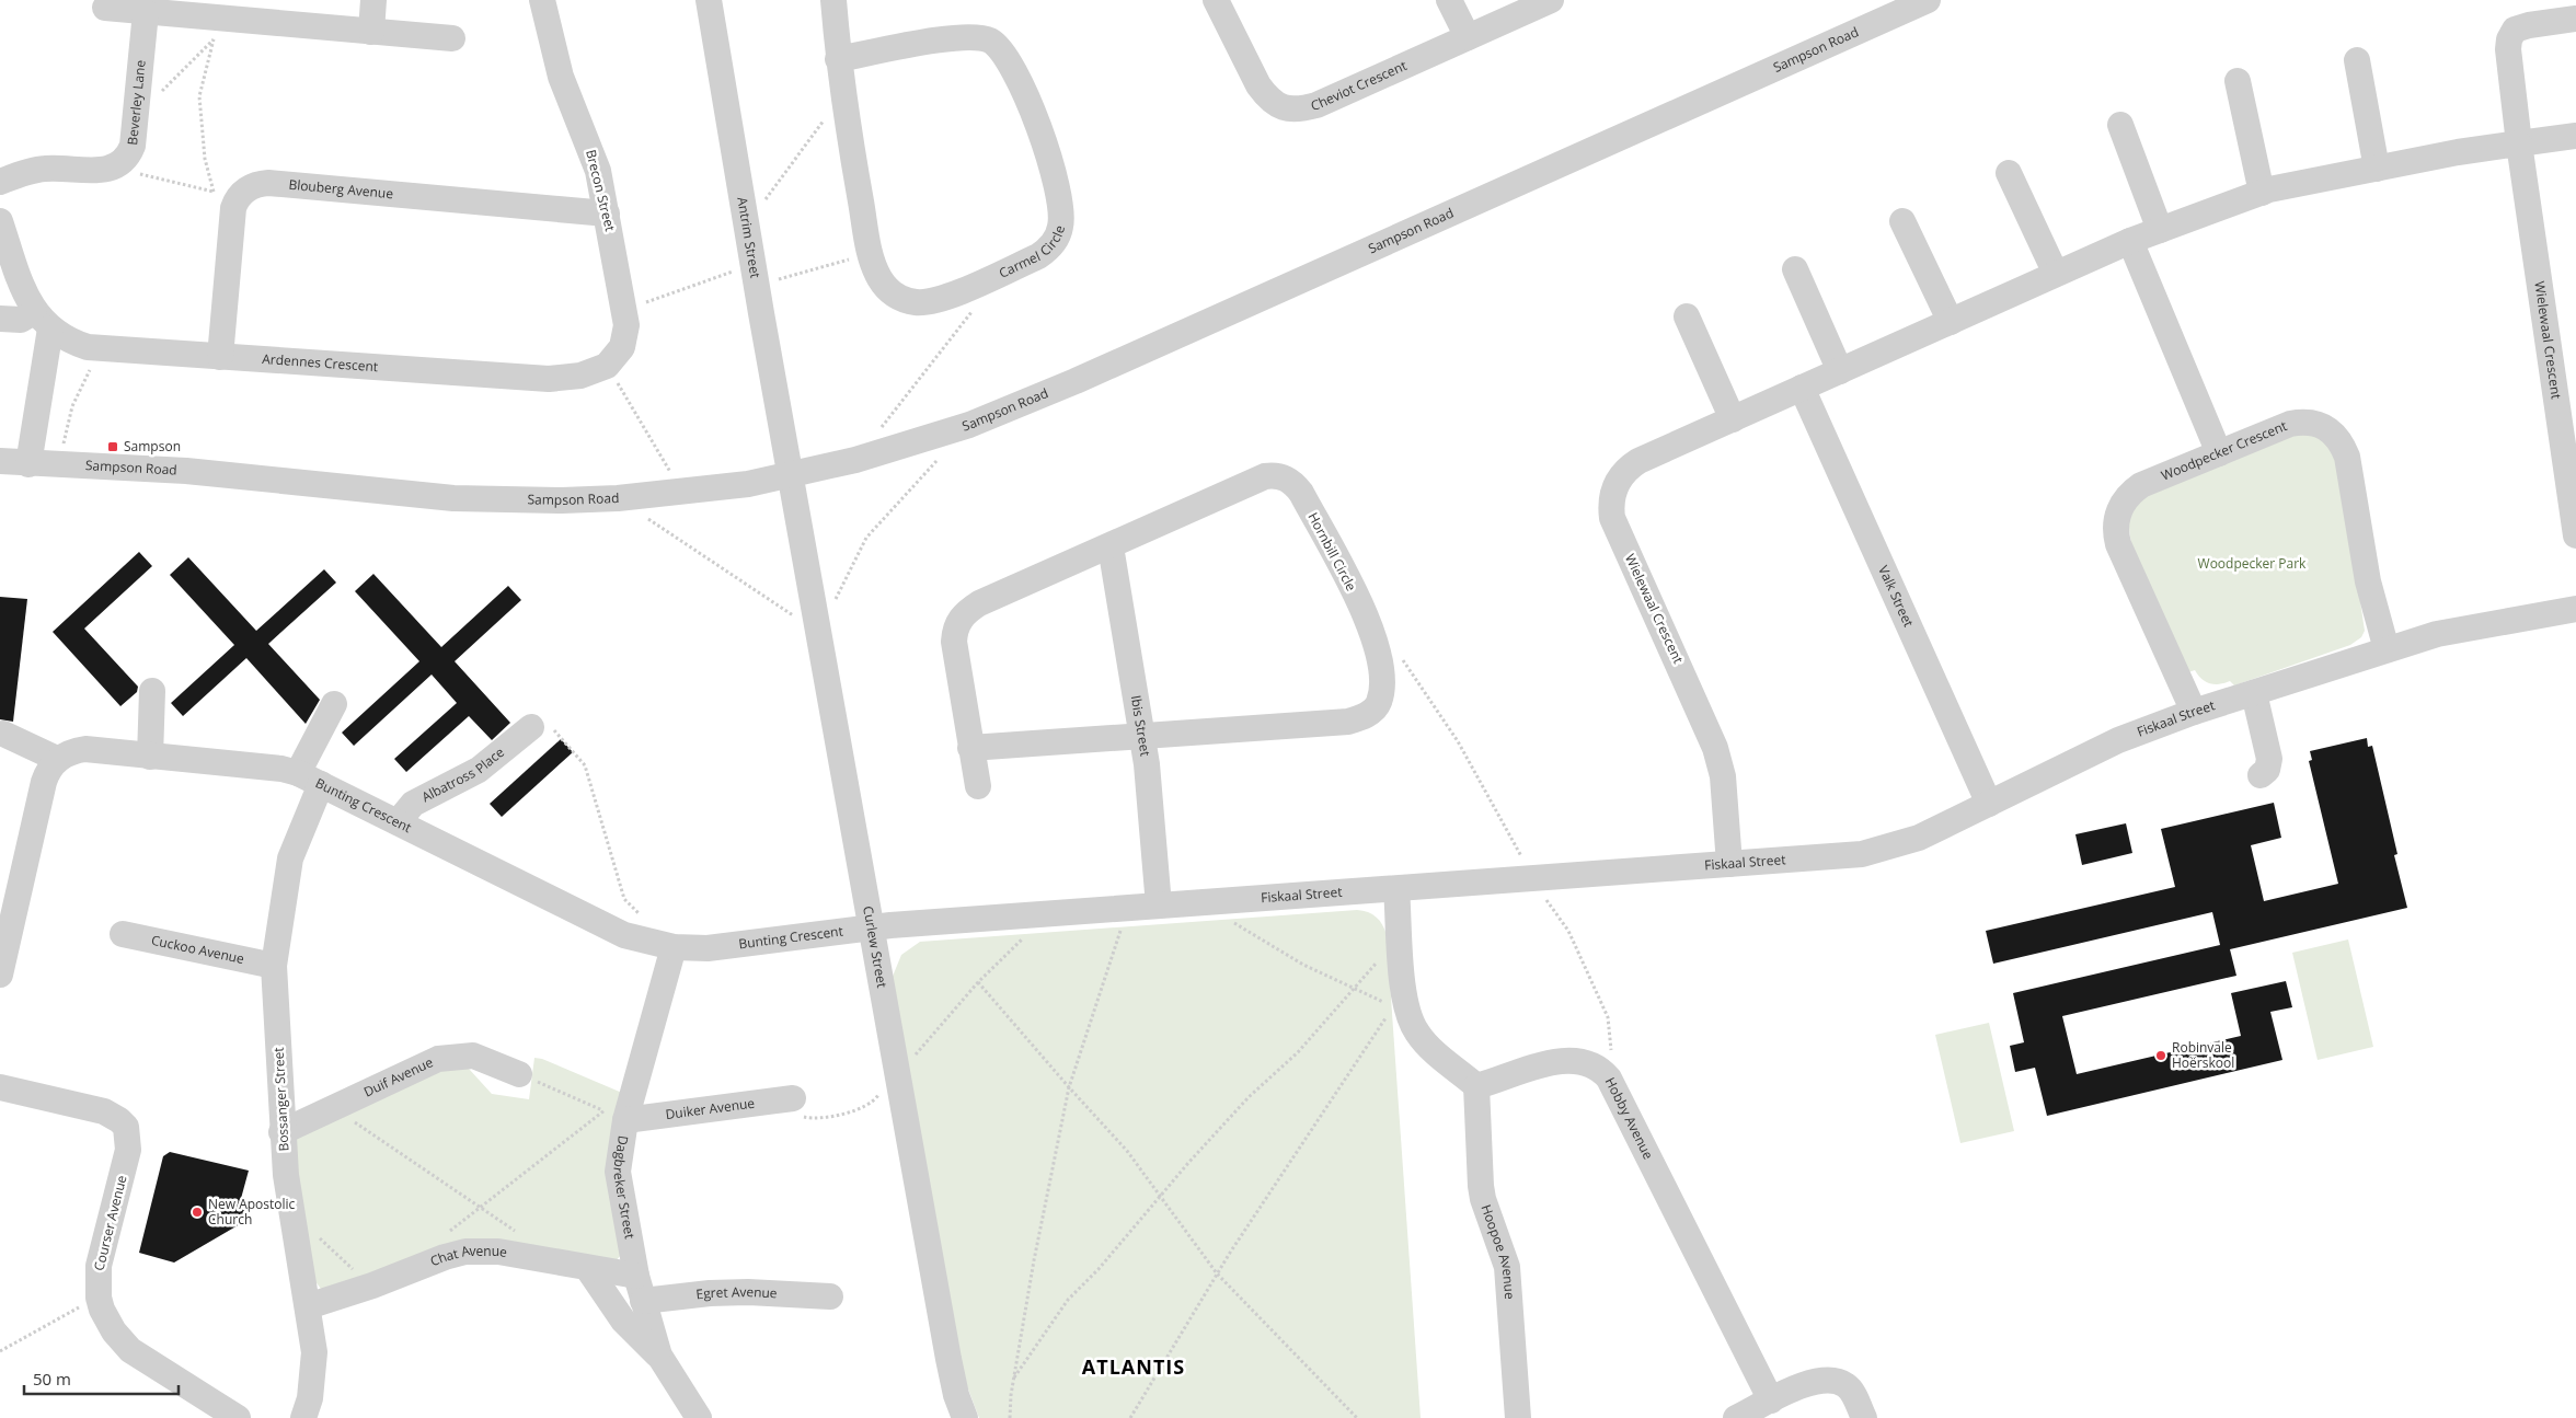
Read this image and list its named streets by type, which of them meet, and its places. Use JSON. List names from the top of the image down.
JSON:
{
  "streets": {
    "street": [
      "Sampson Road",
      "Cheviot Crescent",
      "Beverley Lane",
      "Blouberg Avenue",
      "Brecon Street",
      "Antrim Street",
      "Carmel Circle",
      "Wielewaal Crescent",
      "Ardennes Crescent",
      "Woodpecker Crescent",
      "Hornbill Circle",
      "Valk Street",
      "Fiskaal Street",
      "Ibis Street",
      "Albatross Place",
      "Bunting Crescent",
      "Curlew Street",
      "Cuckoo Avenue",
      "Duif Avenue",
      "Bossanger Street",
      "Duiker Avenue",
      "Hobby Avenue",
      "Dagbreker Street",
      "Courser Avenue",
      "Hoopoe Avenue",
      "Chat Avenue",
      "Egret Avenue"
    ]
  },
  "crossings": [
    ["Sampson Road", "Antrim Street"],
    ["Sampson Road", "Curlew Street"],
    ["Blouberg Avenue", "Brecon Street"],
    ["Brecon Street", "Ardennes Crescent"],
    ["Antrim Street", "Curlew Street"],
    ["Wielewaal Crescent", "Valk Street"],
    ["Wielewaal Crescent", "Fiskaal Street"],
    ["Woodpecker Crescent", "Fiskaal Street"],
    ["Hornbill Circle", "Ibis Street"],
    ["Valk Street", "Fiskaal Street"],
    ["Fiskaal Street", "Ibis Street"],
    ["Fiskaal Street", "Bunting Crescent"],
    ["Fiskaal Street", "Curlew Street"],
    ["Albatross Place", "Bunting Crescent"],
    ["Bunting Crescent", "Curlew Street"],
    ["Bunting Crescent", "Bossanger Street"],
    ["Bunting Crescent", "Dagbreker Street"],
    ["Cuckoo Avenue", "Bossanger Street"],
    ["Duif Avenue", "Bossanger Street"],
    ["Bossanger Street", "Chat Avenue"],
    ["Duiker Avenue", "Dagbreker Street"],
    ["Hobby Avenue", "Hoopoe Avenue"],
    ["Dagbreker Street", "Chat Avenue"],
    ["Dagbreker Street", "Egret Avenue"]
  ],
  "districts": ["ATLANTIS"],
  "parks": ["Woodpecker Park"],
  "places": {
    "transit": ["Sampson"],
    "other": ["Robinvale Hoërskool", "New Apostolic Church"]
  },
  "scale_bar": "50 m"
}
